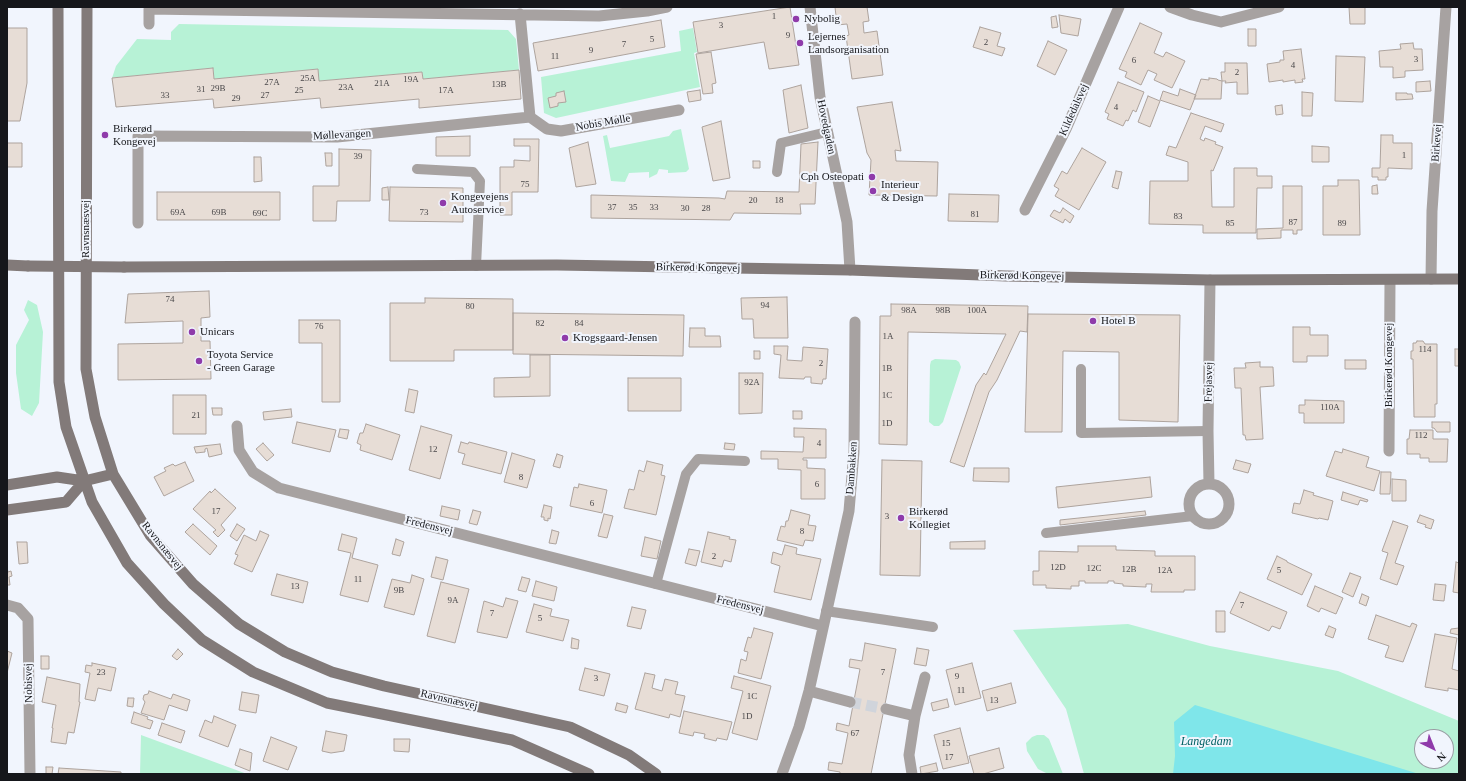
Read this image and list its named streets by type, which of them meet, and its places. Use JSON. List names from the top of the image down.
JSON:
{
  "streets": {
    "main road": ["Ravnsnæsvej", "Birkerød Kongevej"],
    "street": [
      "Kildedalsvej",
      "Nobis Mølle",
      "Hovedgaden",
      "Møllevangen",
      "Birkevej",
      "Frejasvej",
      "Dambakken",
      "Fredensvej",
      "Nobisvej"
    ]
  },
  "crossings": [
    ["Nobis Mølle", "Møllevangen"],
    ["Hovedgaden", "Birkerød Kongevej"],
    ["Birkevej", "Birkerød Kongevej"],
    ["Birkerød Kongevej", "Frejasvej"],
    ["Dambakken", "Fredensvej"]
  ],
  "water": ["Langedam"],
  "places": [
    "Nybolig",
    "Lejernes Landsorganisation",
    "Birkerød Kongevej",
    "Cph Osteopati",
    "Interieur & Design",
    "Kongevejens Autoservice",
    "Hotel B",
    "Unicars",
    "Krogsgaard-Jensen",
    "Toyota Service - Green Garage",
    "Birkerød Kollegiet"
  ],
  "house_numbers": [
    "1",
    "3",
    "9",
    "5",
    "2",
    "7",
    "9",
    "11",
    "3",
    "6",
    "4",
    "2",
    "25A",
    "19A",
    "27A",
    "21A",
    "13B",
    "23A",
    "29B",
    "31",
    "25",
    "17A",
    "33",
    "27",
    "29",
    "4",
    "1",
    "39",
    "75",
    "20",
    "18",
    "37",
    "35",
    "33",
    "30",
    "28",
    "69A",
    "69B",
    "73",
    "69C",
    "81",
    "83",
    "87",
    "85",
    "89",
    "74",
    "94",
    "80",
    "98A",
    "98B",
    "100A",
    "82",
    "84",
    "76",
    "1A",
    "114",
    "2",
    "1B",
    "92A",
    "1C",
    "110A",
    "21",
    "1D",
    "112",
    "4",
    "12",
    "8",
    "6",
    "6",
    "17",
    "3",
    "8",
    "2",
    "12D",
    "12C",
    "12B",
    "12A",
    "5",
    "11",
    "13",
    "9B",
    "9A",
    "7",
    "7",
    "5",
    "23",
    "7",
    "9",
    "3",
    "11",
    "1C",
    "13",
    "1D",
    "67",
    "15",
    "17"
  ],
  "north": "bottom right"
}
